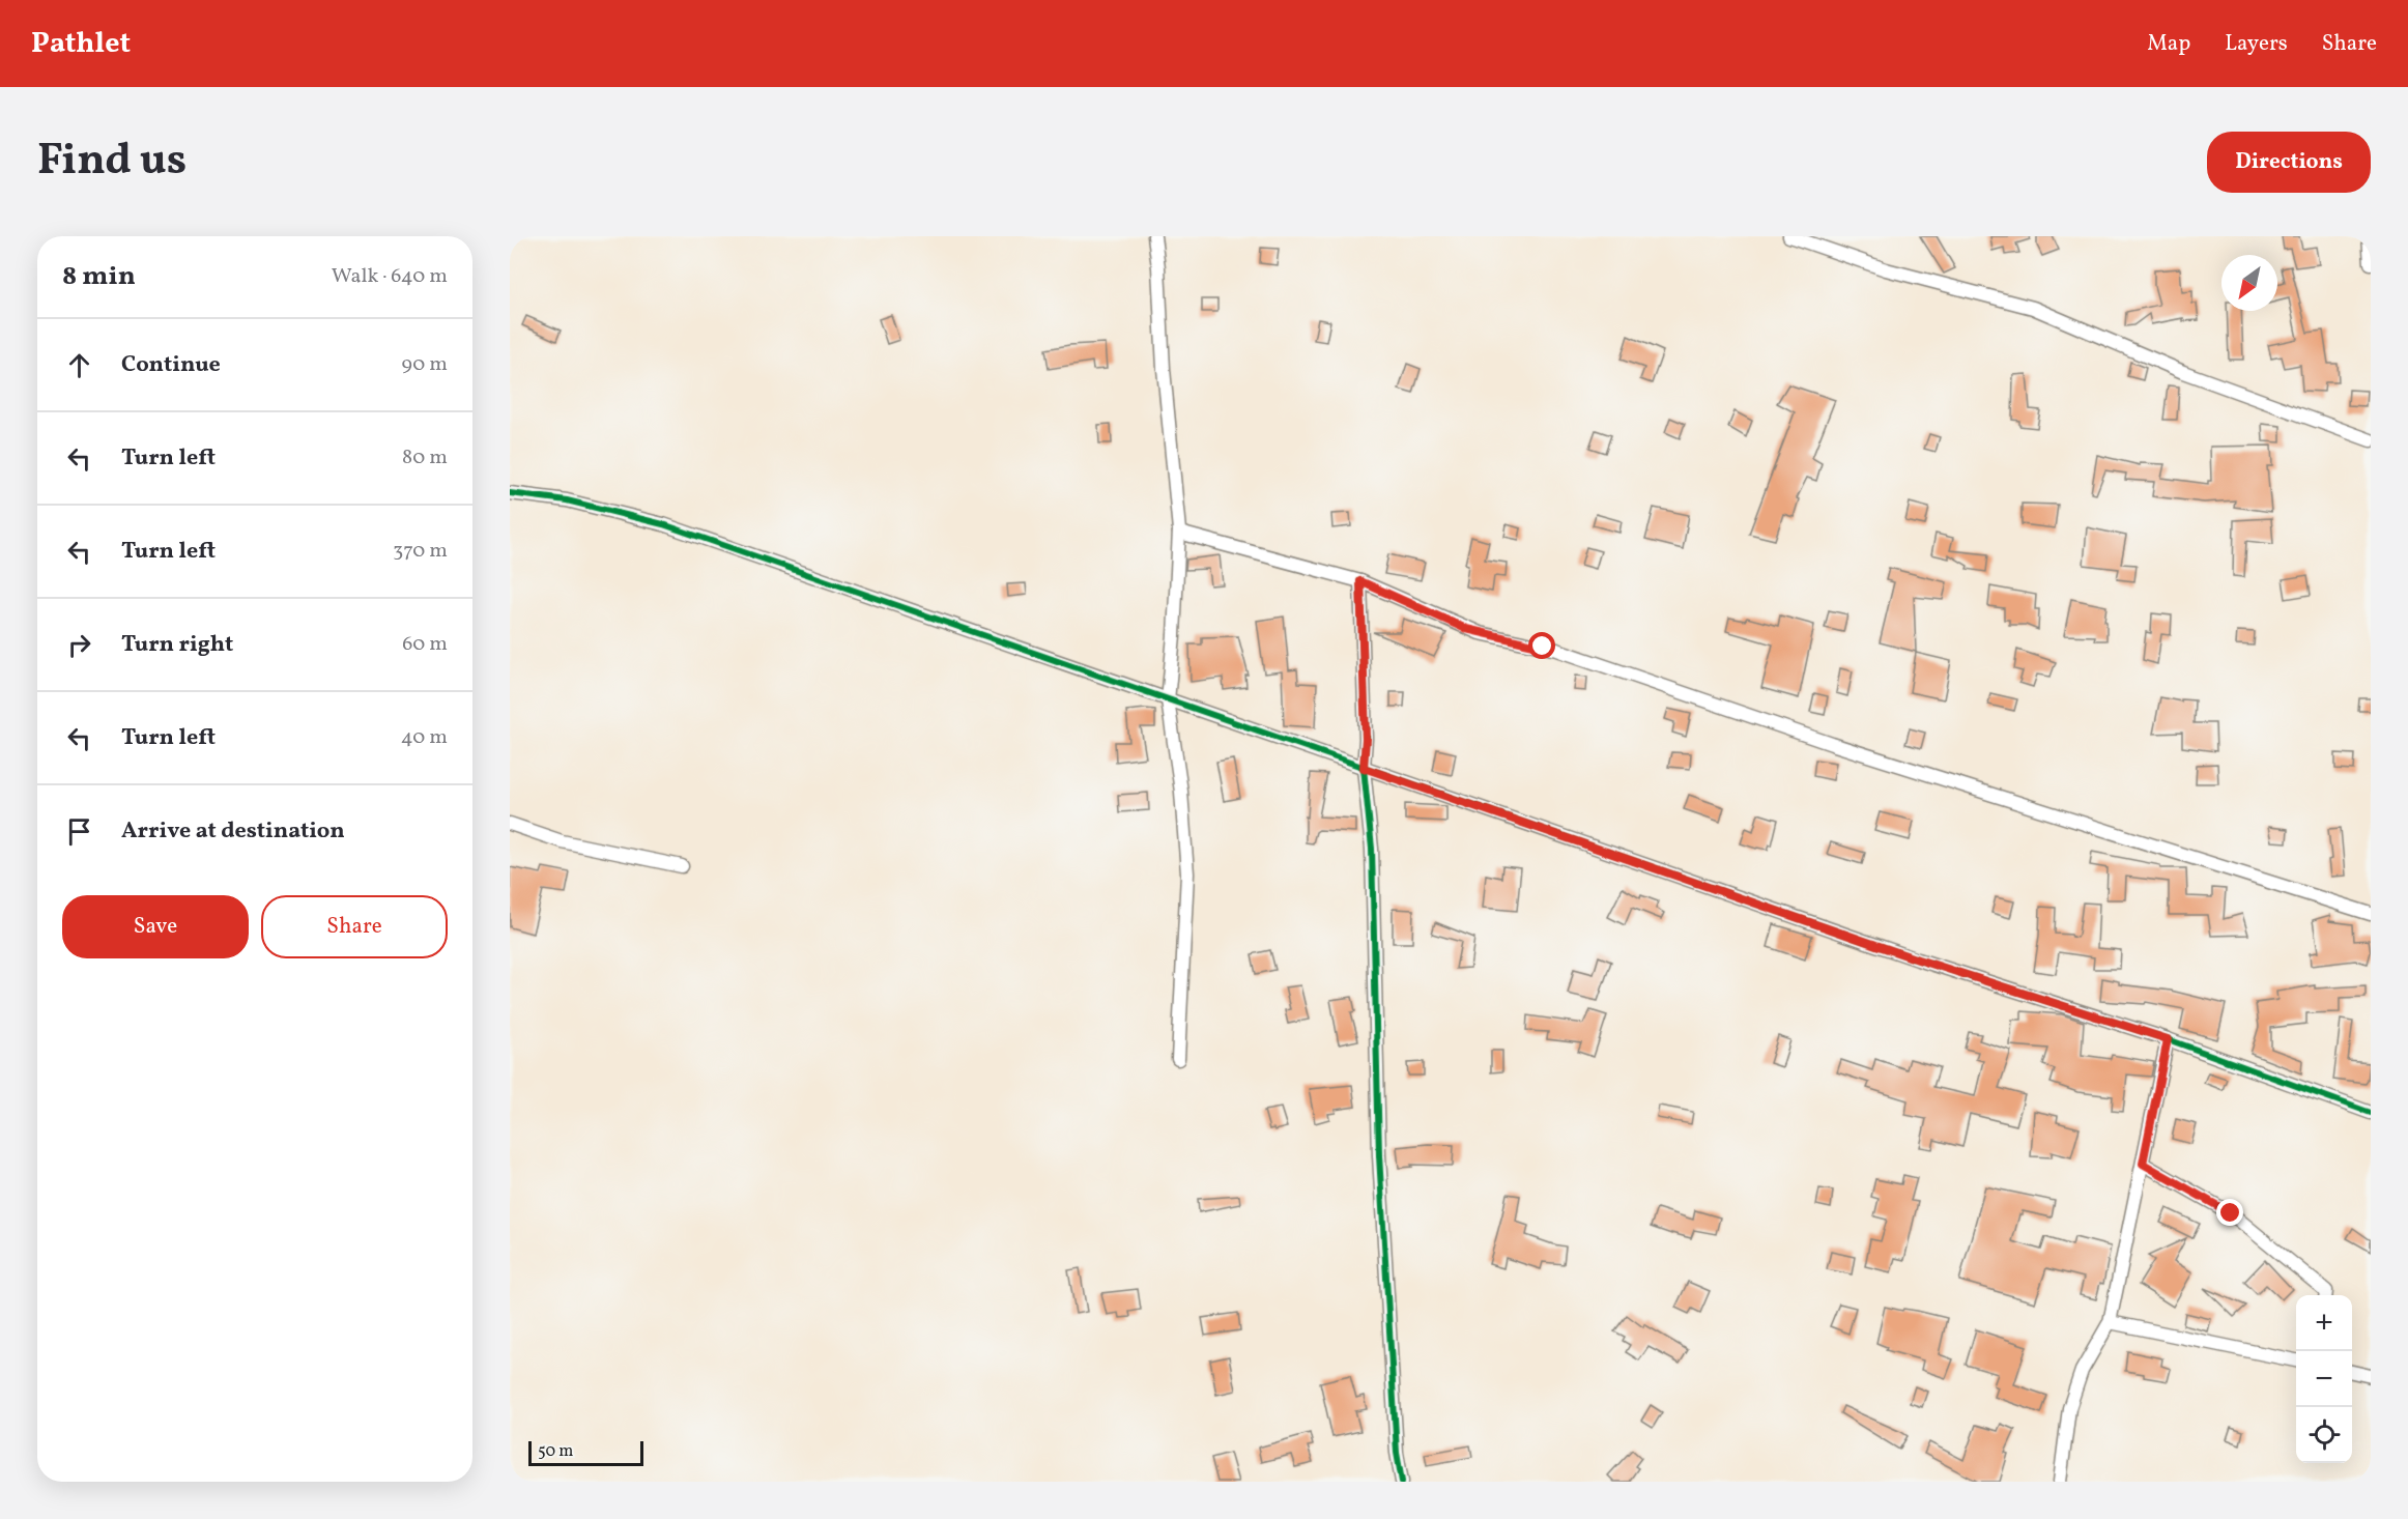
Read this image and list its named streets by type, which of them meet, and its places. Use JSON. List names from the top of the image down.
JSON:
{
  "scale_bar": "50 m",
  "north": "bottom left",
  "page": {
    "header": "Pathlet",
    "nav": ["Map", "Layers", "Share"],
    "title": "Find us",
    "buttons": [
      "Directions",
      ["Save", "Share"]
    ],
    "heading": ["8 min", "Walk · 640 m"],
    "list": [
      ["Continue", "90 m"],
      ["Turn left", "80 m"],
      ["Turn left", "370 m"],
      ["Turn right", "60 m"],
      ["Turn left", "40 m"],
      "Arrive at destination"
    ],
    "map_buttons": ["+", "−"],
    "scale": "50 m"
  }
}
